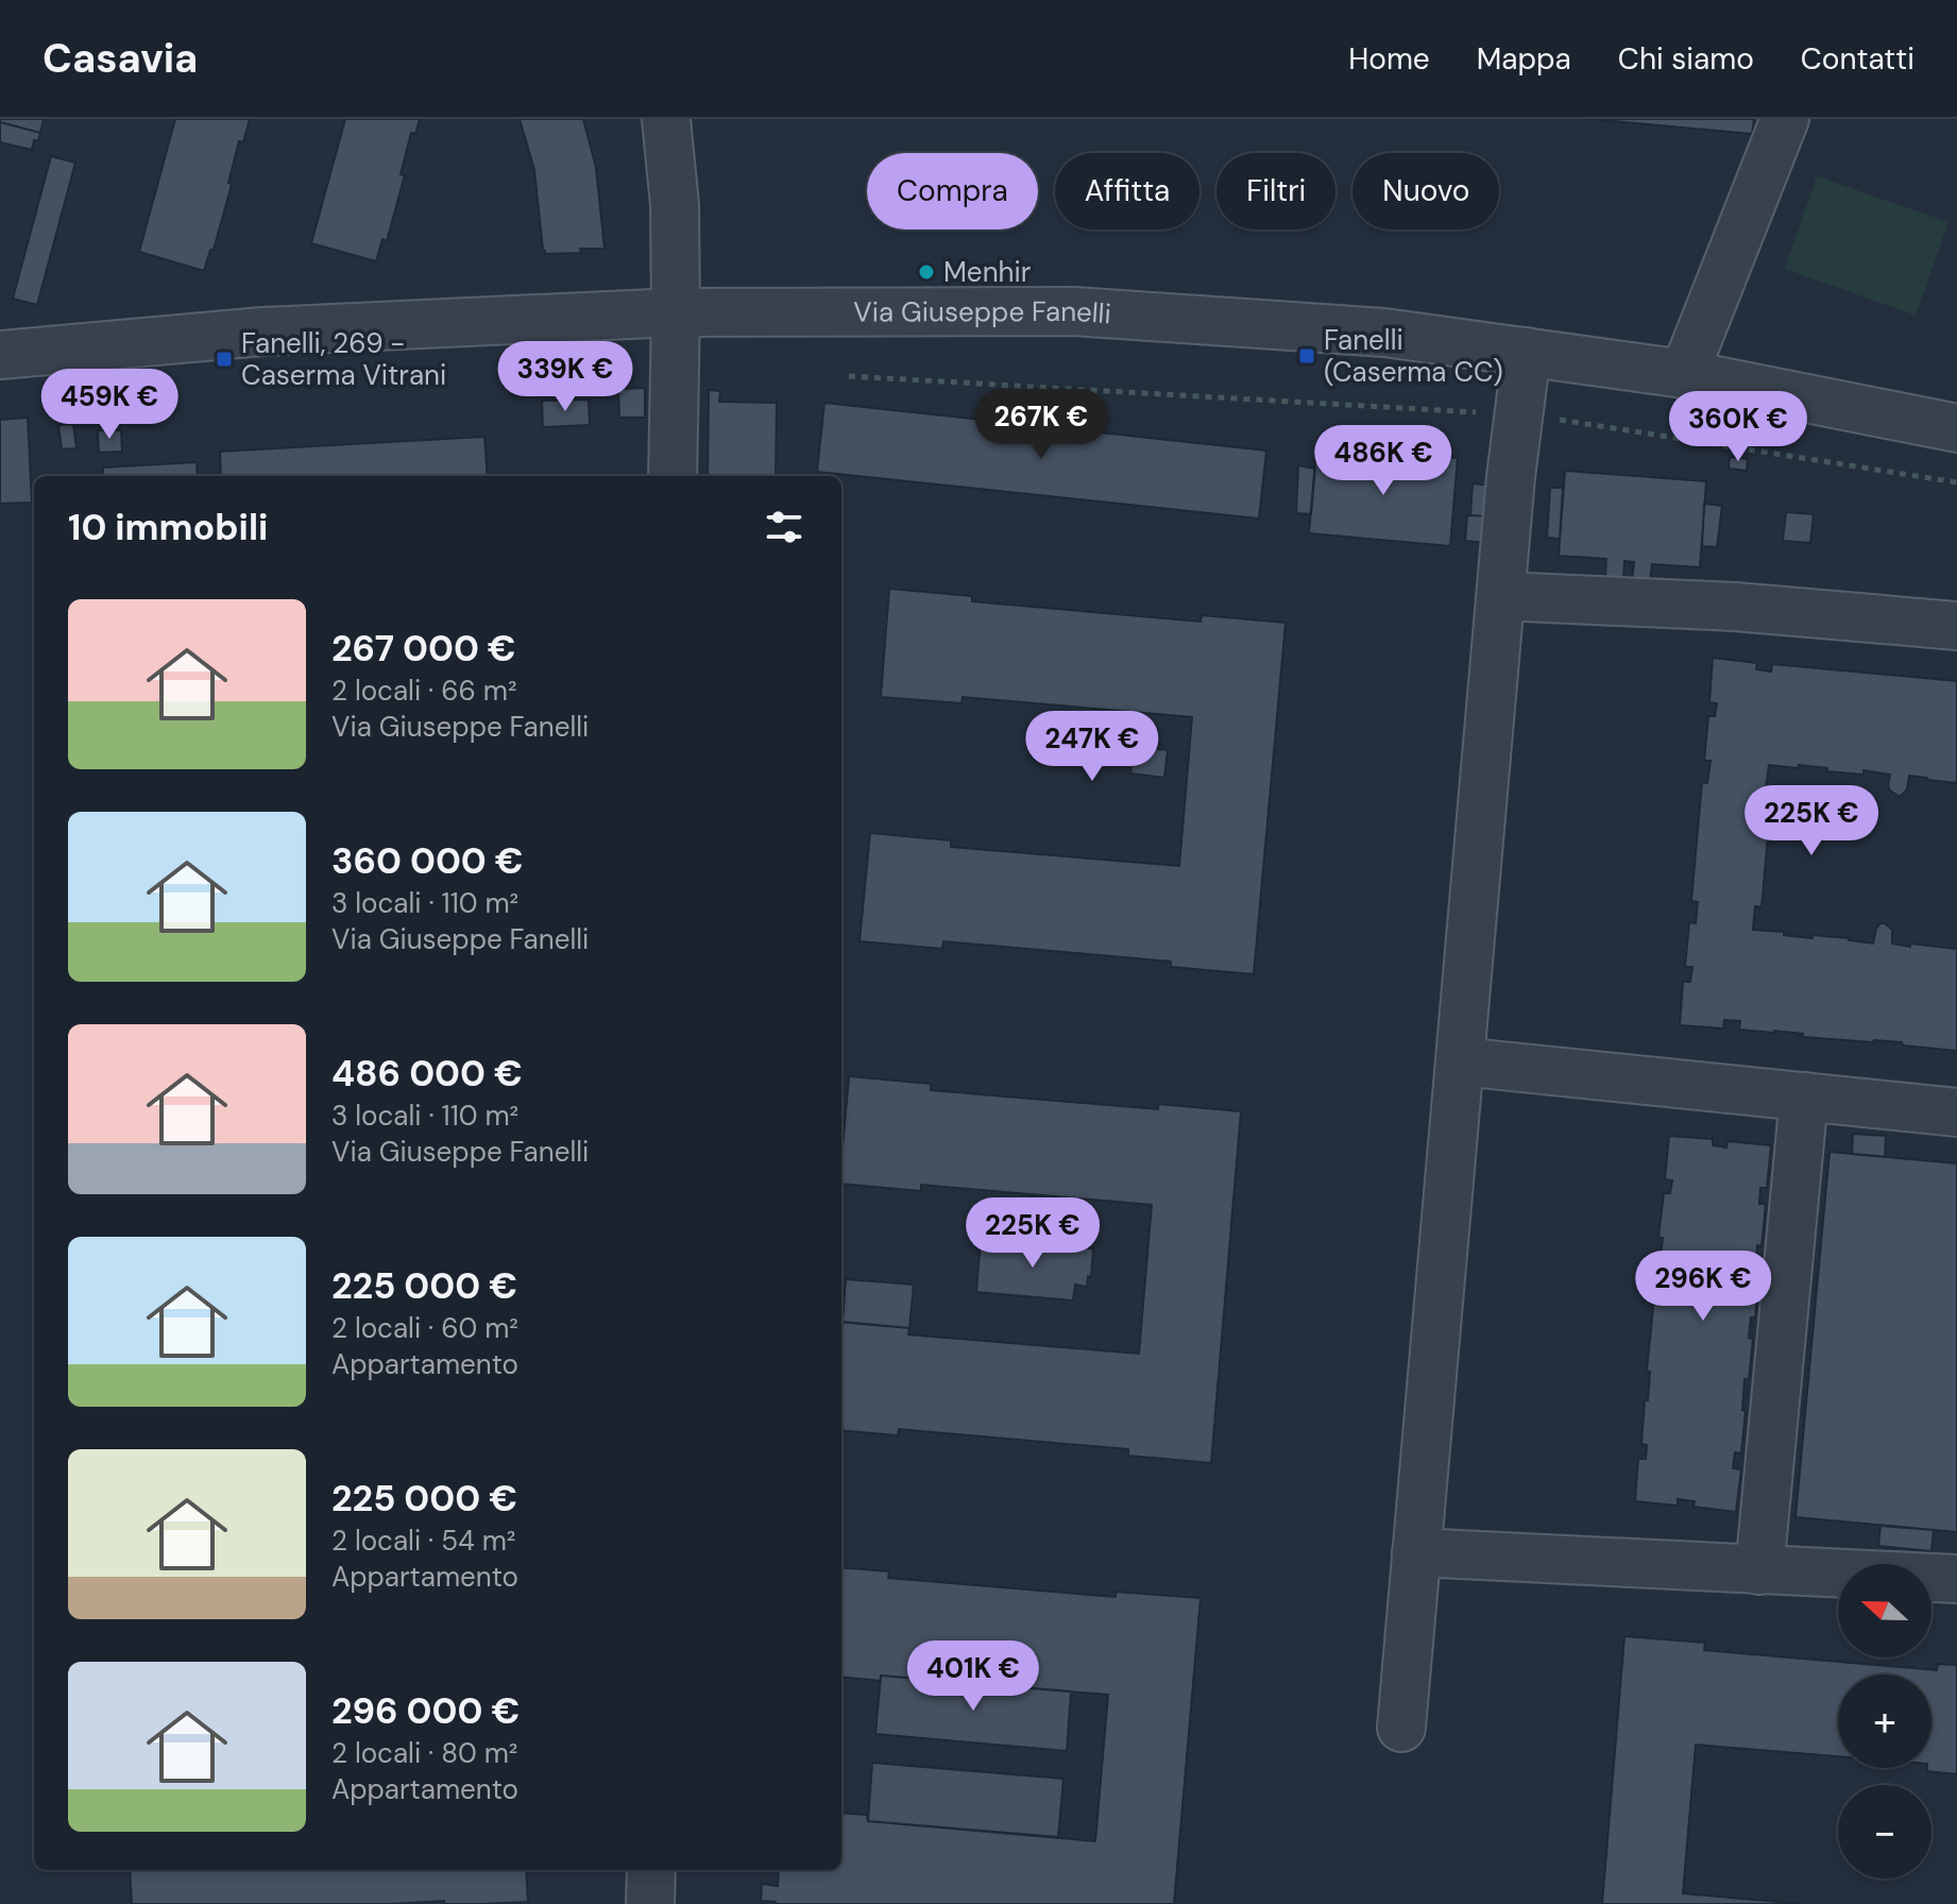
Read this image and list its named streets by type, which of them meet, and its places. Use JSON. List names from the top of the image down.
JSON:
{
  "streets": {
    "street": ["Via Giuseppe Fanelli"]
  },
  "places": {
    "other": ["Menhir"],
    "transit": ["Fanelli (Caserma CC)", "Fanelli, 269 - Caserma Vitrani"]
  },
  "north": "left",
  "page": {
    "header": "Casavia",
    "nav": [
      "Home",
      "Mappa",
      "Chi siamo",
      "Contatti"
    ],
    "chip": [
      "Compra",
      "Affitta",
      "Filtri",
      "Nuovo"
    ],
    "price": [
      "339K €",
      "459K €",
      "267K €",
      "360K €",
      "486K €",
      "247K €",
      "225K €",
      "225K €",
      "296K €",
      "401K €"
    ],
    "heading": "10 immobili",
    "list": [
      {
        "name": "267 000 €",
        "note": "2 locali · 66 m² · Via Giuseppe Fanelli"
      },
      {
        "name": "360 000 €",
        "note": "3 locali · 110 m² · Via Giuseppe Fanelli"
      },
      {
        "name": "486 000 €",
        "note": "3 locali · 110 m² · Via Giuseppe Fanelli"
      },
      {
        "name": "225 000 €",
        "note": "2 locali · 60 m² · Appartamento"
      },
      {
        "name": "225 000 €",
        "note": "2 locali · 54 m² · Appartamento"
      },
      {
        "name": "296 000 €",
        "note": "2 locali · 80 m² · Appartamento"
      }
    ],
    "map_buttons": ["+", "−"]
  }
}
